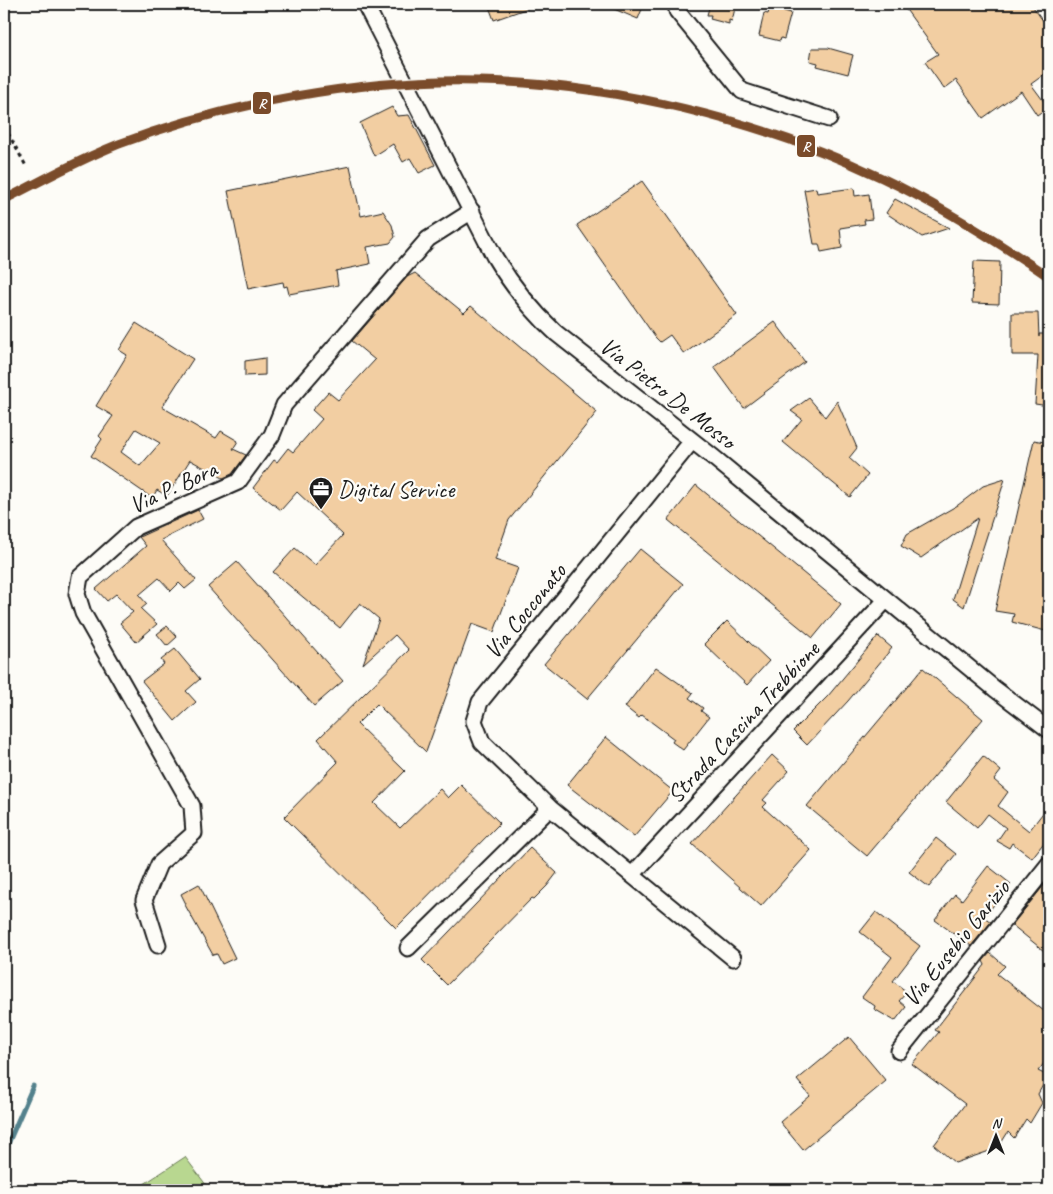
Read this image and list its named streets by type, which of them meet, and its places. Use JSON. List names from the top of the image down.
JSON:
{
  "streets": {
    "street": [
      "Via Pietro De Mosso",
      "Via P. Bora",
      "Via Cocconato",
      "Strada Cascina Trebbione",
      "Via Eusebio Garizio"
    ]
  },
  "crossings": [
    ["Via Pietro De Mosso", "Via P. Bora"],
    ["Via Pietro De Mosso", "Via Cocconato"],
    ["Via Pietro De Mosso", "Strada Cascina Trebbione"]
  ],
  "places": {
    "office": ["Digital Service"]
  },
  "lines": ["transit line R"],
  "north": "top"
}
